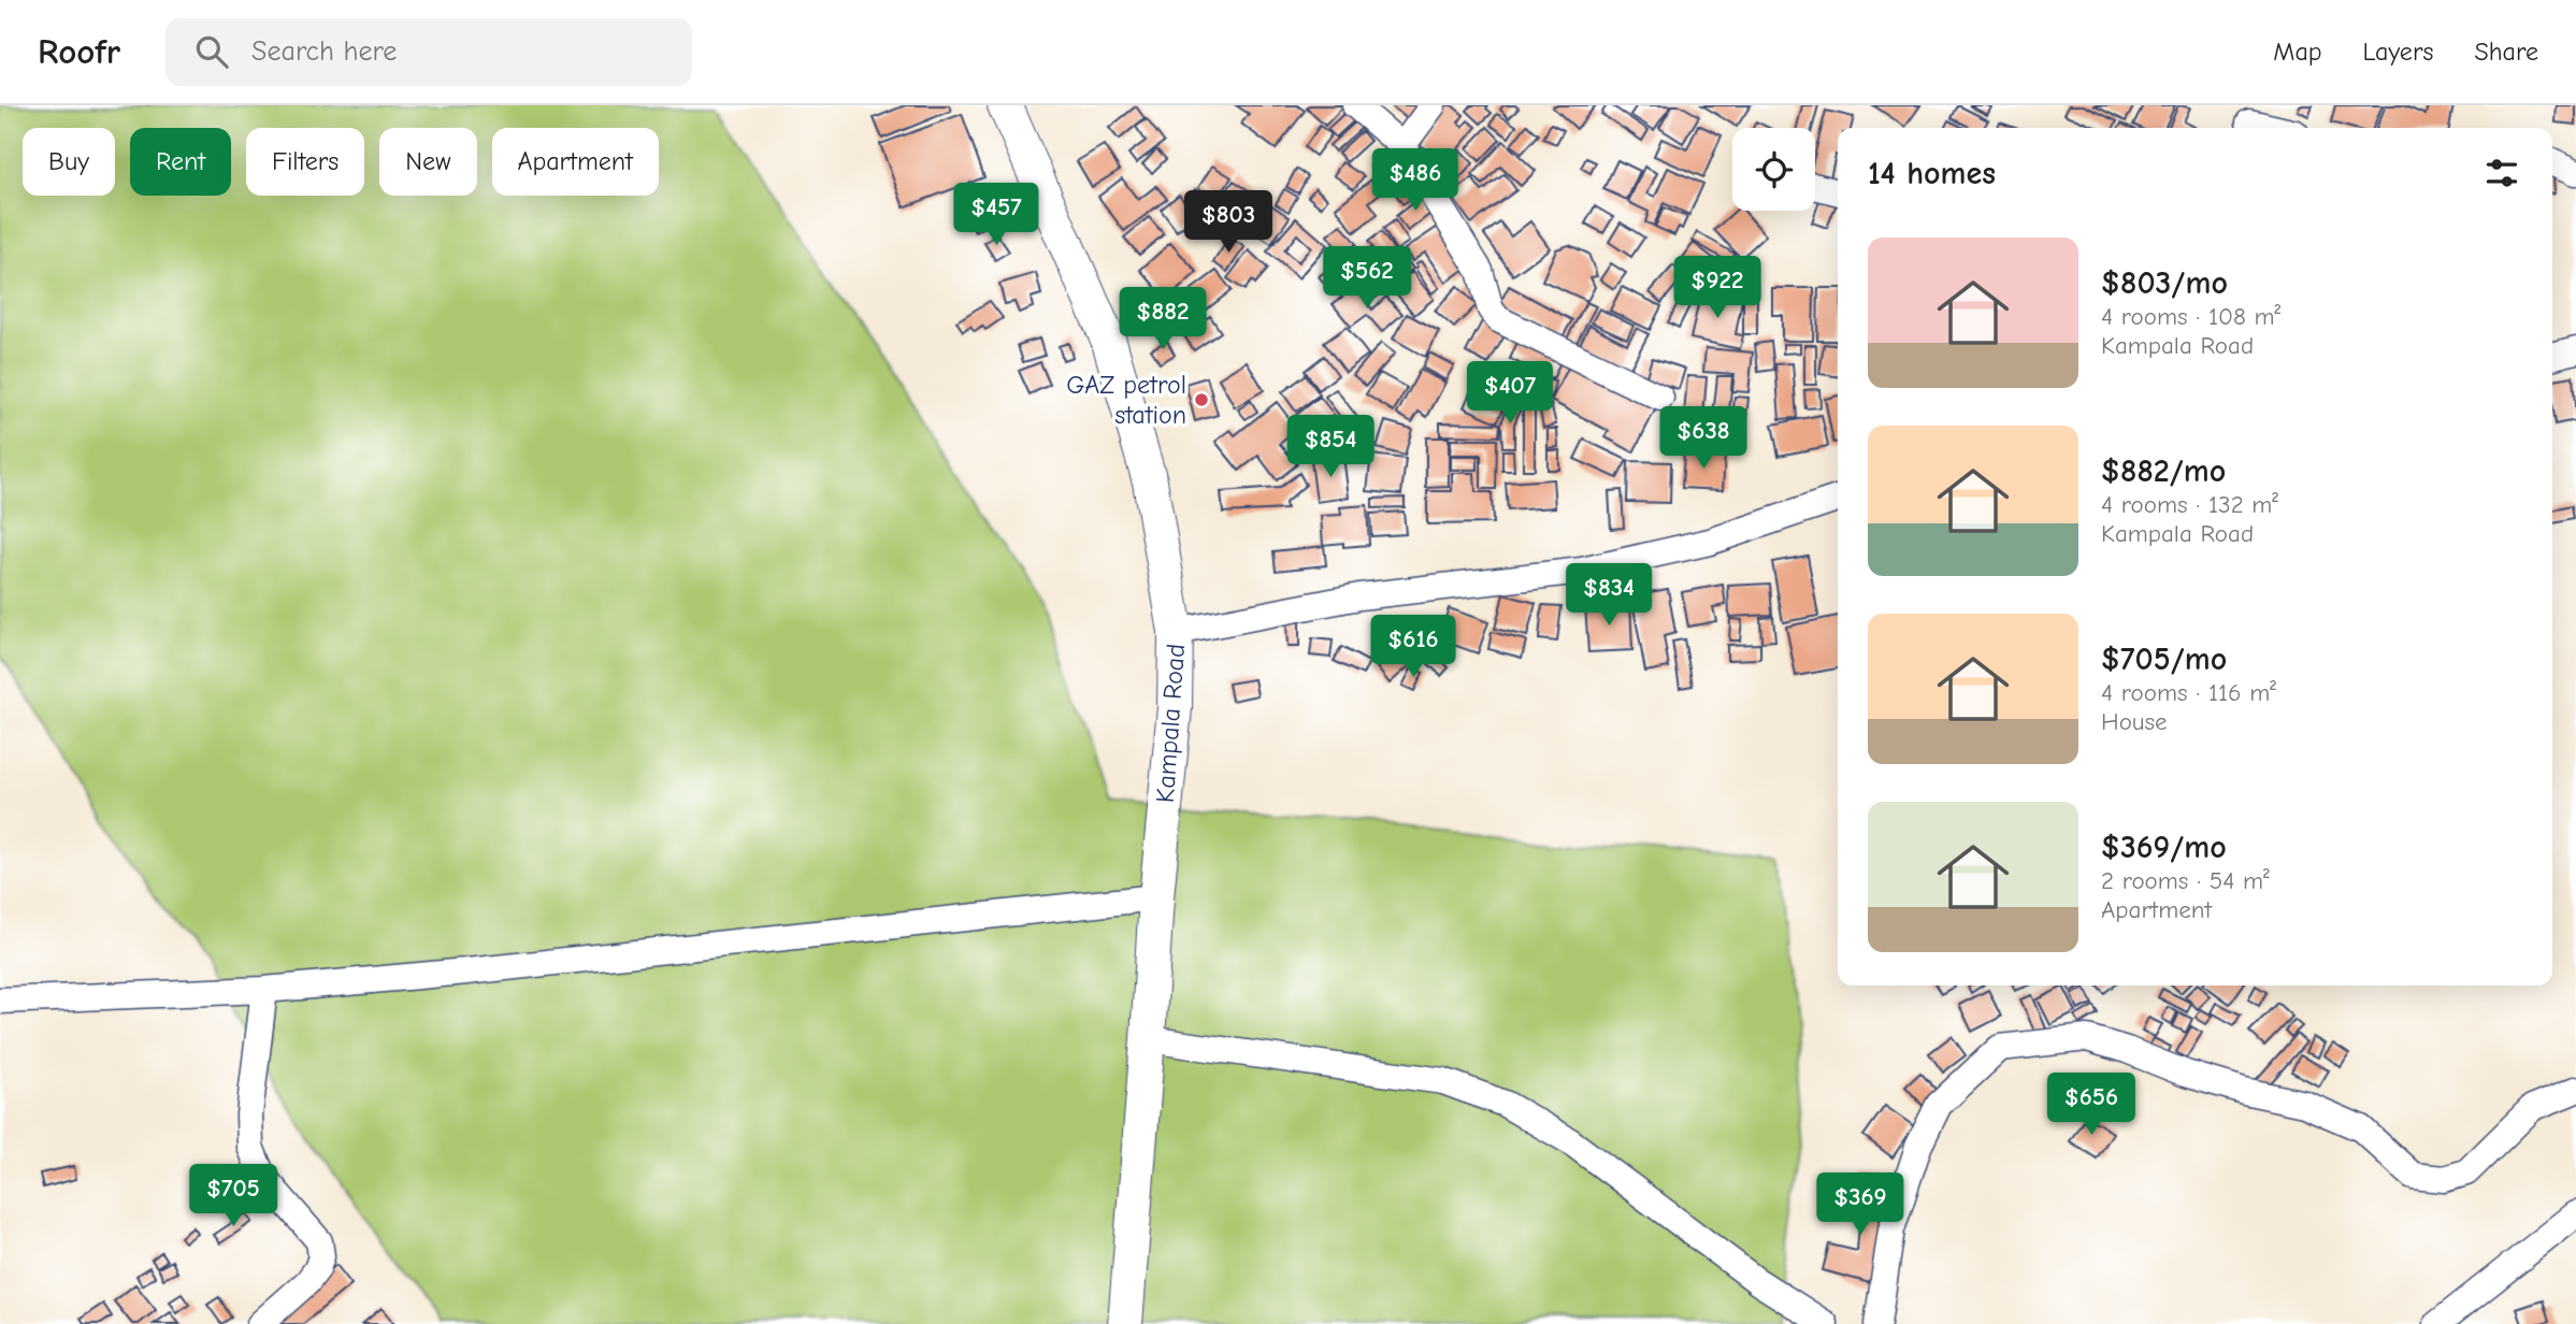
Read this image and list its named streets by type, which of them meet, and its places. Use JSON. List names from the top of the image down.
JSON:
{
  "streets": {
    "main road": ["Kampala Road"]
  },
  "places": ["GAZ petrol station"],
  "page": {
    "header": "Roofr",
    "search": "Search here",
    "nav": ["Map", "Layers", "Share"],
    "chip": [
      "Buy",
      "Rent",
      "Filters",
      "New",
      "Apartment"
    ],
    "heading": "14 homes",
    "price": [
      "$486",
      "$457",
      "$803",
      "$562",
      "$922",
      "$882",
      "$407",
      "$638",
      "$854",
      "$834",
      "$616",
      "$656",
      "$705",
      "$369"
    ],
    "list": [
      {
        "name": "$803/mo",
        "note": "4 rooms · 108 m² · Kampala Road"
      },
      {
        "name": "$882/mo",
        "note": "4 rooms · 132 m² · Kampala Road"
      },
      {
        "name": "$705/mo",
        "note": "4 rooms · 116 m² · House"
      },
      {
        "name": "$369/mo",
        "note": "2 rooms · 54 m² · Apartment"
      }
    ]
  }
}
